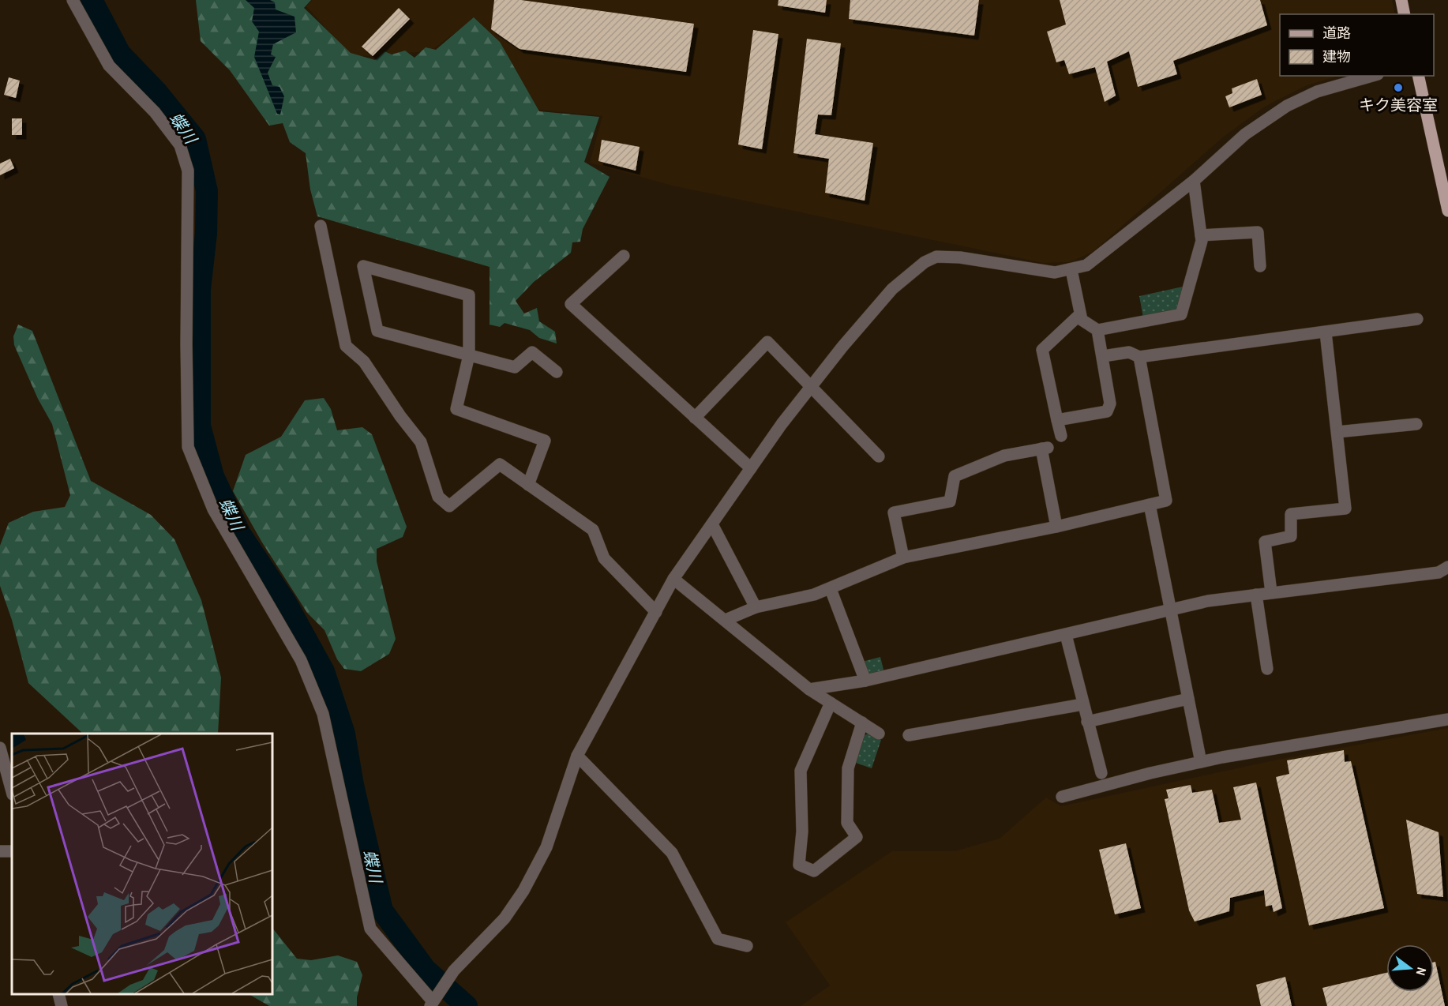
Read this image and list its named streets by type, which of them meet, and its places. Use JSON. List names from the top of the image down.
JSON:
{
  "water": ["蝶川"],
  "places": ["キク美容室"],
  "legend": ["道路", "建物"],
  "north": "right"
}
